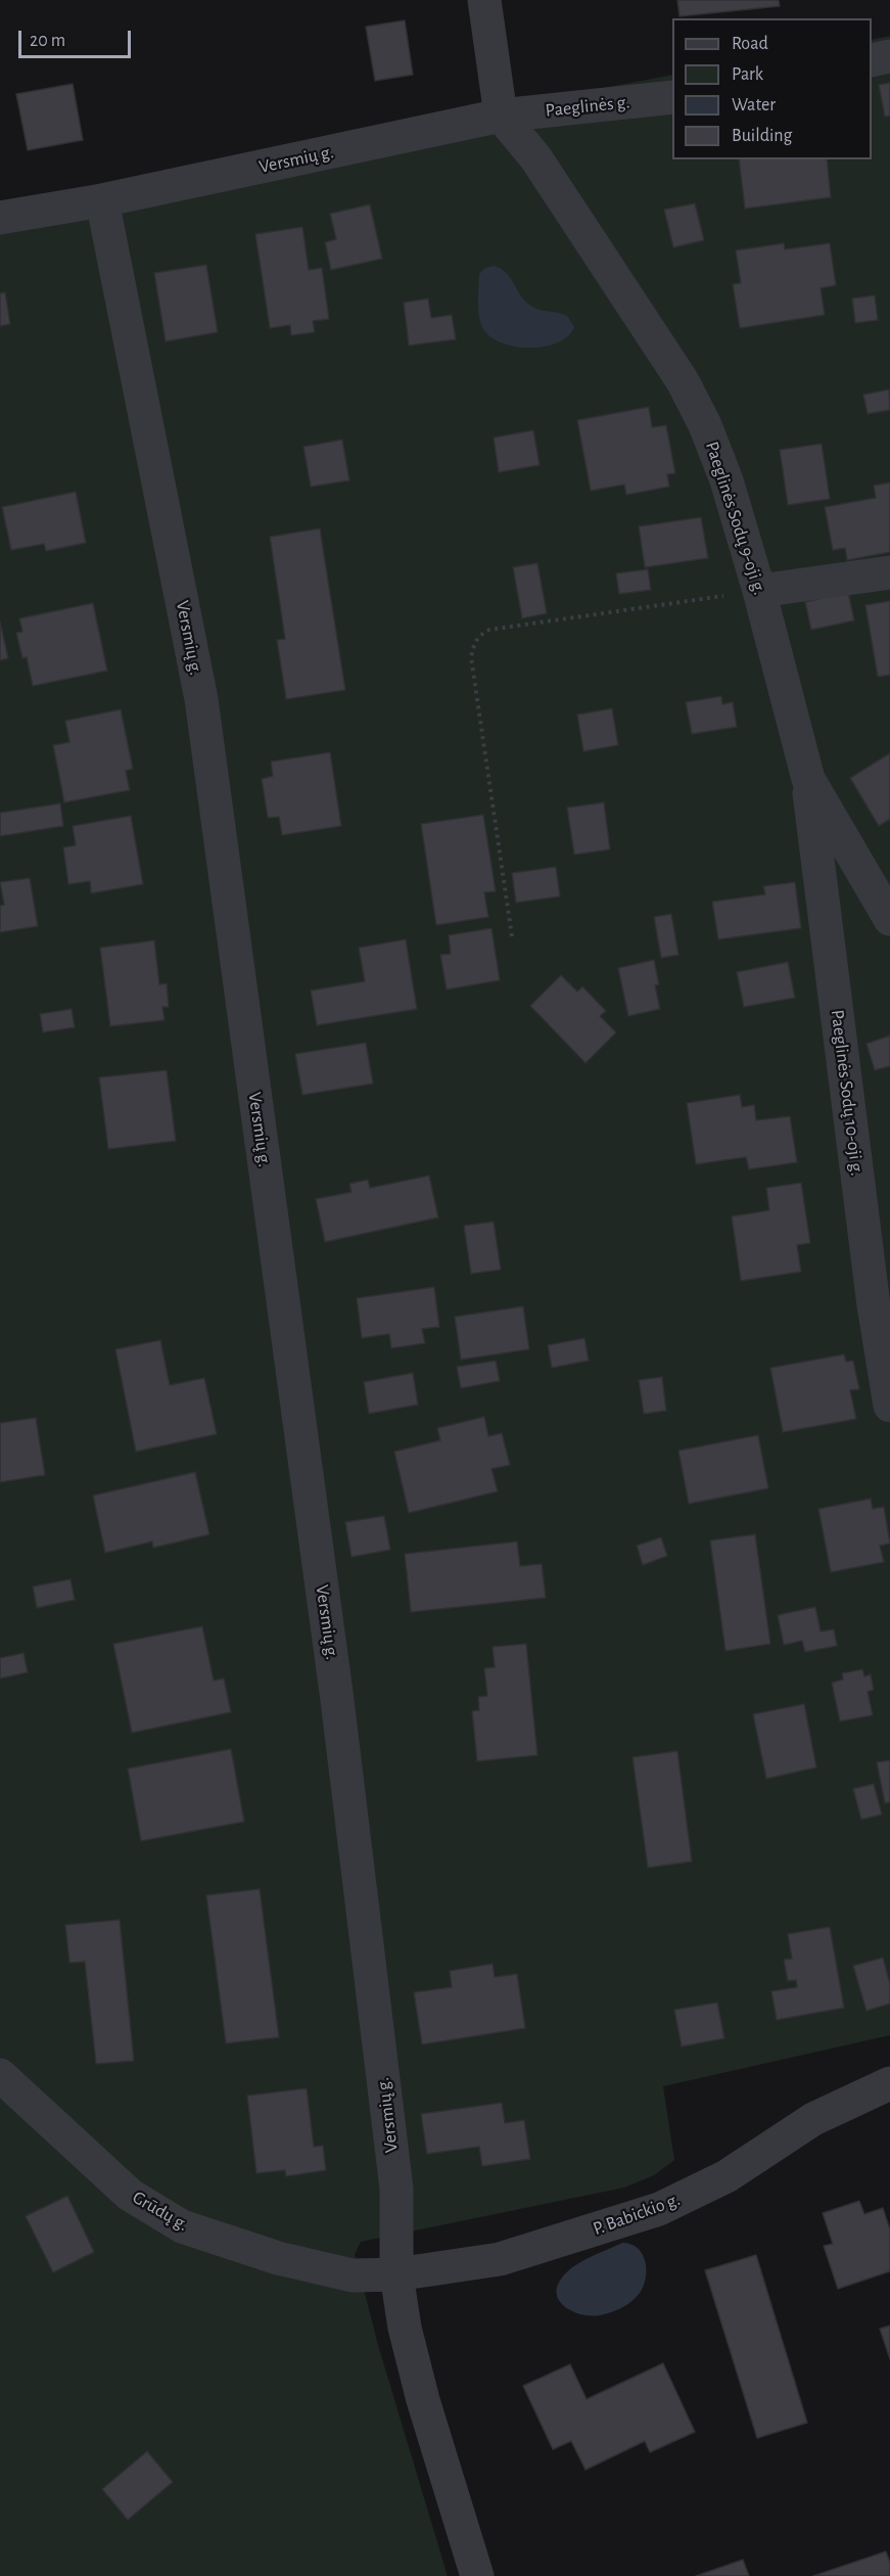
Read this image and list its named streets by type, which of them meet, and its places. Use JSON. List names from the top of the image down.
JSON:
{
  "streets": {
    "street": [
      "Paeglinės g.",
      "Versmių g.",
      "Paeglinės Sodų 9-oji g.",
      "Paeglinės Sodų 10-oji g.",
      "Grūdų g.",
      "P. Babickio g."
    ]
  },
  "crossings": [
    ["Paeglinės g.", "Versmių g."],
    ["Paeglinės g.", "Paeglinės Sodų 9-oji g."],
    ["Versmių g.", "Paeglinės Sodų 9-oji g."],
    ["Versmių g.", "Grūdų g."],
    ["Versmių g.", "P. Babickio g."],
    ["Paeglinės Sodų 9-oji g.", "Paeglinės Sodų 10-oji g."],
    ["Grūdų g.", "P. Babickio g."]
  ],
  "legend": [
    "Road",
    "Park",
    "Water",
    "Building"
  ],
  "scale_bar": "20 m"
}
